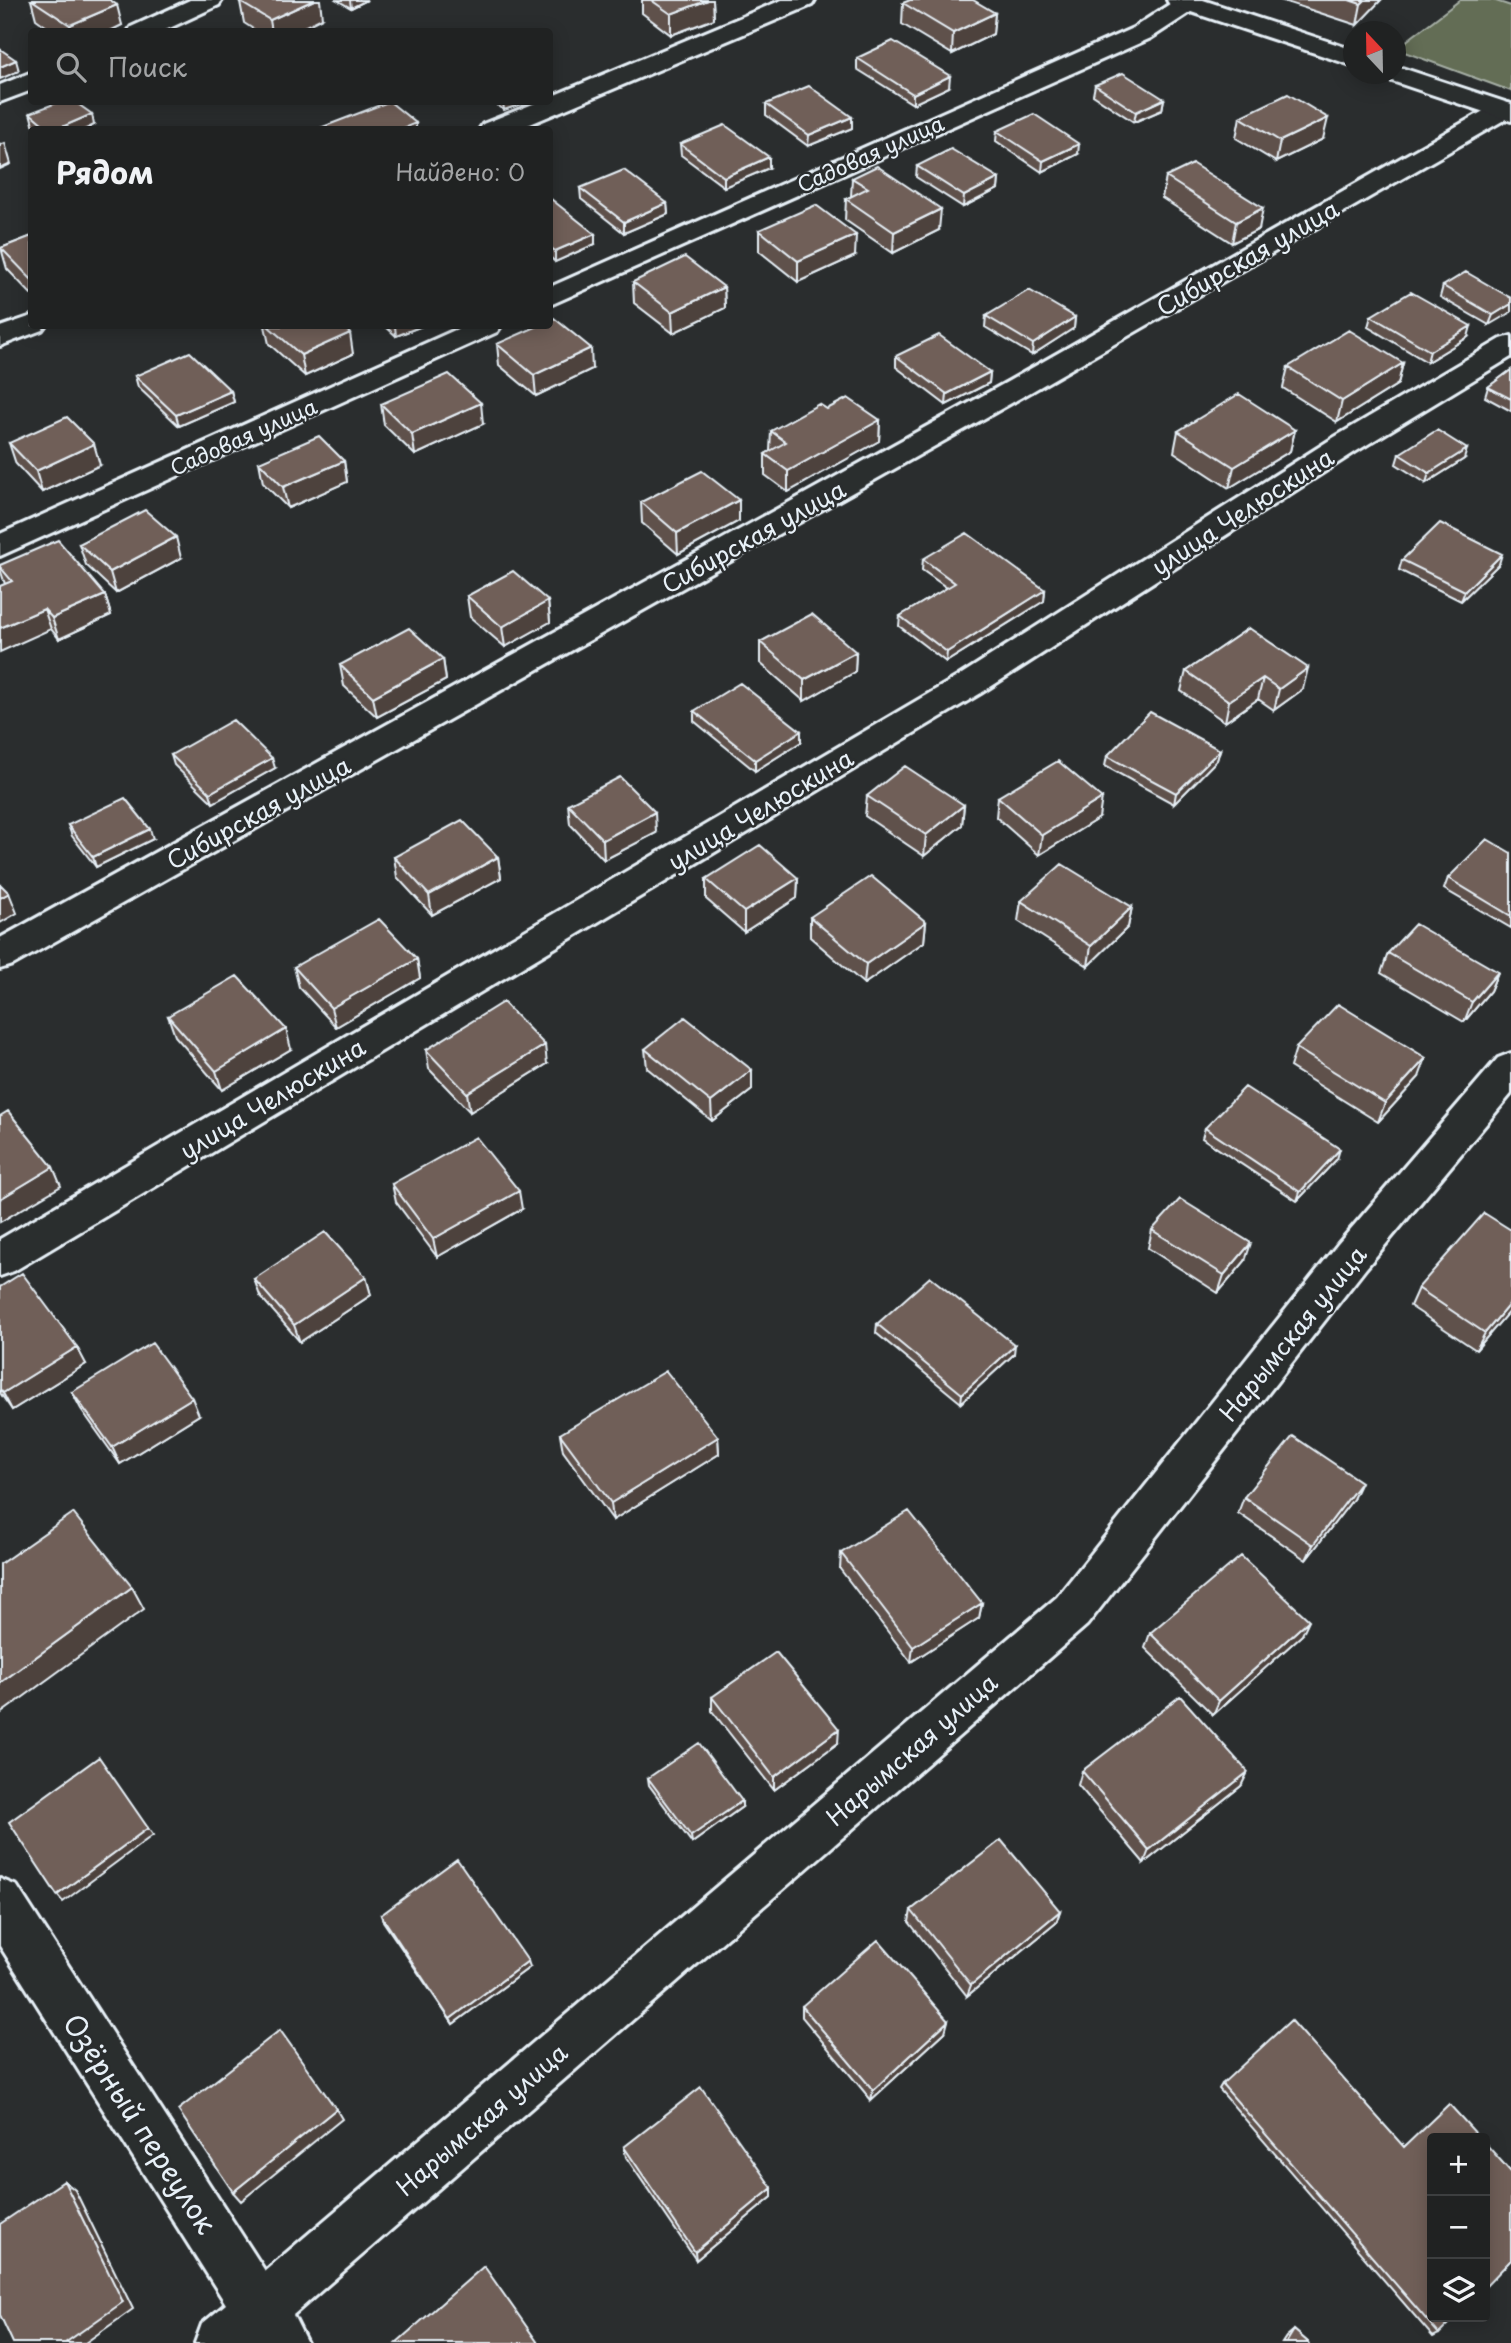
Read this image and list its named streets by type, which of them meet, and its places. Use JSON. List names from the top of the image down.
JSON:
{
  "streets": {
    "street": [
      "Садовая улица",
      "Сибирская улица",
      "улица Челюскина",
      "Нарымская улица",
      "Озёрный переулок"
    ]
  },
  "crossings": [
    ["Нарымская улица", "Озёрный переулок"]
  ],
  "north": "top",
  "page": {
    "search": "Поиск",
    "heading": ["Рядом", "Найдено: 0"],
    "map_buttons": ["+", "−"]
  }
}
